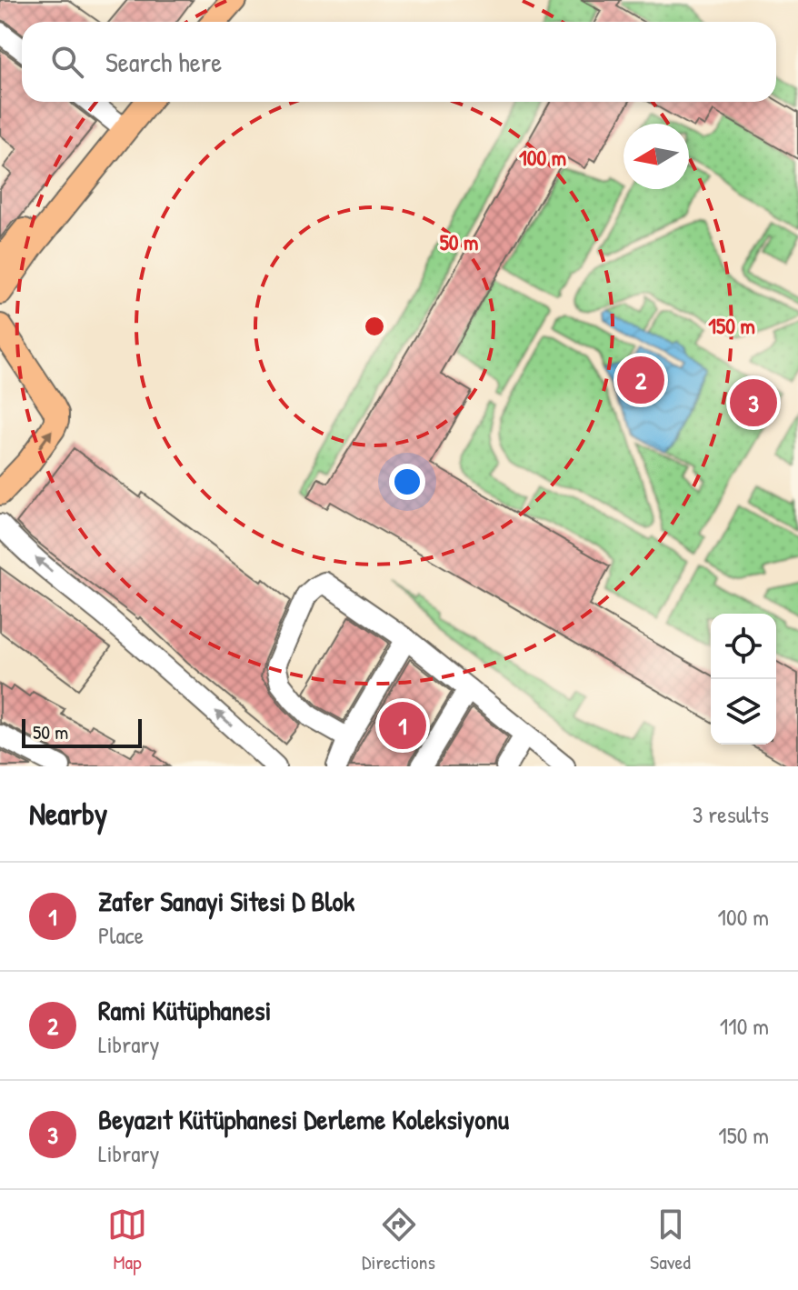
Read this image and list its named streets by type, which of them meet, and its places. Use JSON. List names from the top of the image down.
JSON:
{
  "scale_bar": "50 m",
  "north": "left",
  "page": {
    "search": "Search here",
    "pins": ["2", "3", "1"],
    "scale": "50 m",
    "heading": ["Nearby", "3 results"],
    "list": [
      {
        "mark": "1",
        "name": "Zafer Sanayi Sitesi D Blok",
        "note": "Place",
        "value": "100 m"
      },
      {
        "mark": "2",
        "name": "Rami Kütüphanesi",
        "note": "Library",
        "value": "110 m"
      },
      {
        "mark": "3",
        "name": "Beyazıt Kütüphanesi Derleme Koleksiyonu",
        "note": "Library",
        "value": "150 m"
      }
    ],
    "nav": ["Map", "Directions", "Saved"]
  },
  "rings": ["100 m", "50 m", "150 m"]
}
